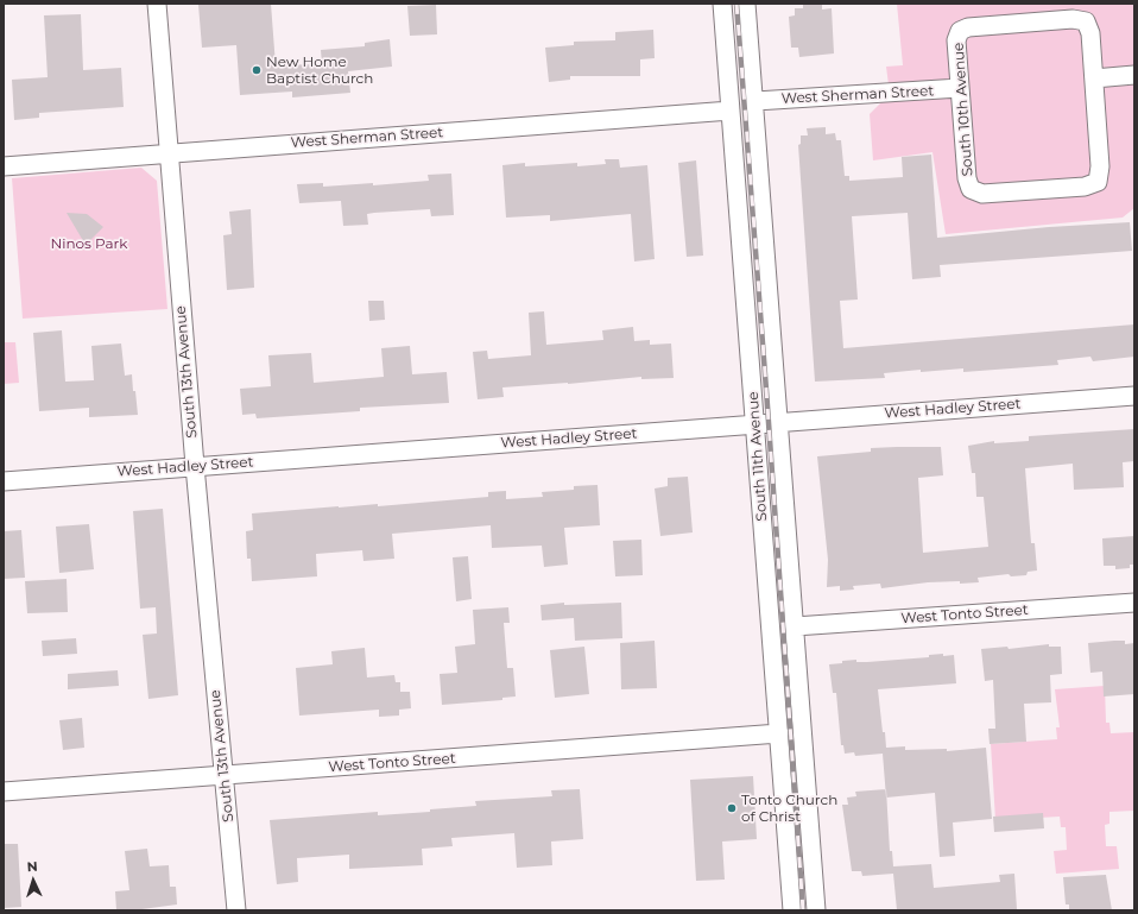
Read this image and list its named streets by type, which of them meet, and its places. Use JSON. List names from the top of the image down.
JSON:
{
  "streets": {
    "street": [
      "West Sherman Street",
      "South 10th Avenue",
      "South 13th Avenue",
      "West Hadley Street",
      "South 11th Avenue",
      "West Tonto Street"
    ]
  },
  "crossings": [
    ["West Sherman Street", "South 10th Avenue"],
    ["West Sherman Street", "South 13th Avenue"],
    ["West Sherman Street", "South 11th Avenue"],
    ["South 13th Avenue", "West Hadley Street"],
    ["South 13th Avenue", "West Tonto Street"],
    ["West Hadley Street", "South 11th Avenue"],
    ["South 11th Avenue", "West Tonto Street"]
  ],
  "parks": ["Ninos Park"],
  "places": ["New Home Baptist Church", "Tonto Church of Christ"],
  "north": "top"
}
